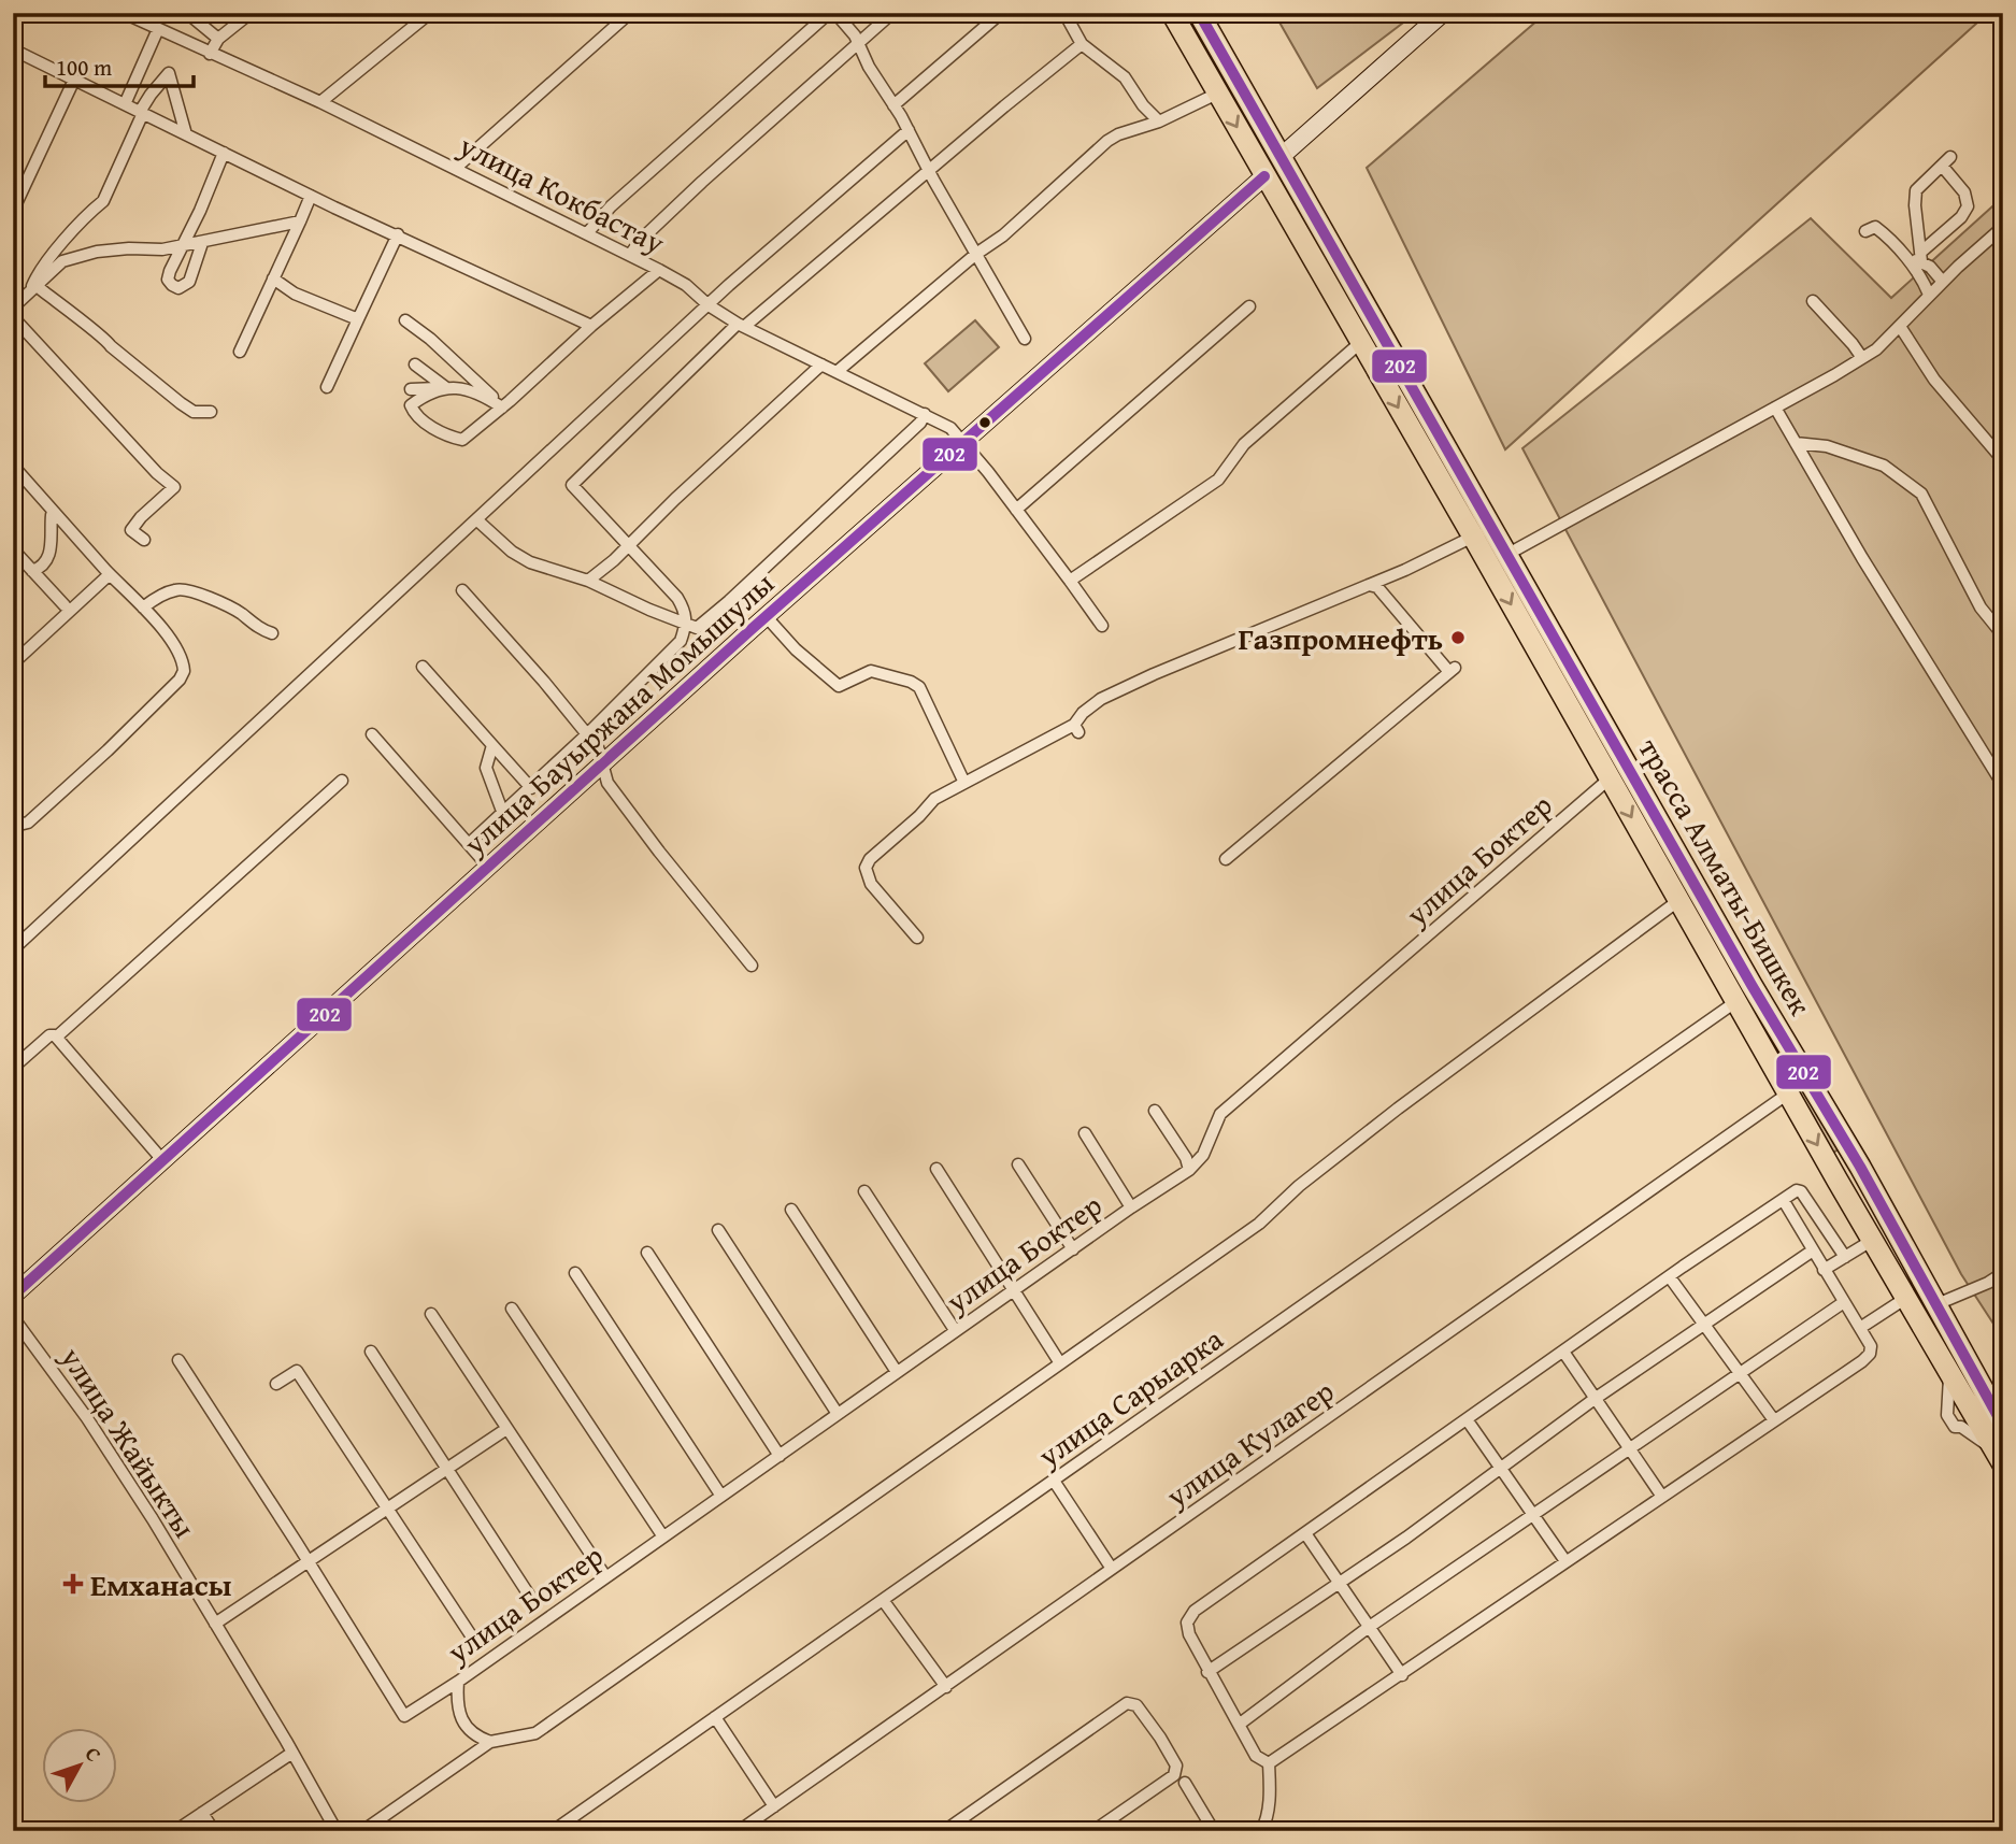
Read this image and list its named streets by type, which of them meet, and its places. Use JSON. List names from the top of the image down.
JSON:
{
  "streets": {
    "highway": ["трасса Алматы-Бишкек"],
    "street": [
      "улица Кокбастау",
      "улица Бауыржана Момышулы",
      "улица Боктер",
      "улица Сарыарка",
      "улица Жайыкты",
      "улица Кулагер"
    ]
  },
  "crossings": [
    ["улица Кокбастау", "улица Бауыржана Момышулы"],
    ["улица Бауыржана Момышулы", "трасса Алматы-Бишкек"],
    ["улица Боктер", "трасса Алматы-Бишкек"],
    ["трасса Алматы-Бишкек", "улица Сарыарка"],
    ["трасса Алматы-Бишкек", "улица Кулагер"]
  ],
  "places": {
    "other": ["Газпромнефть"],
    "health": ["Емханасы"]
  },
  "lines": ["transit line 202"],
  "scale_bar": "100 m",
  "north": "top right"
}
